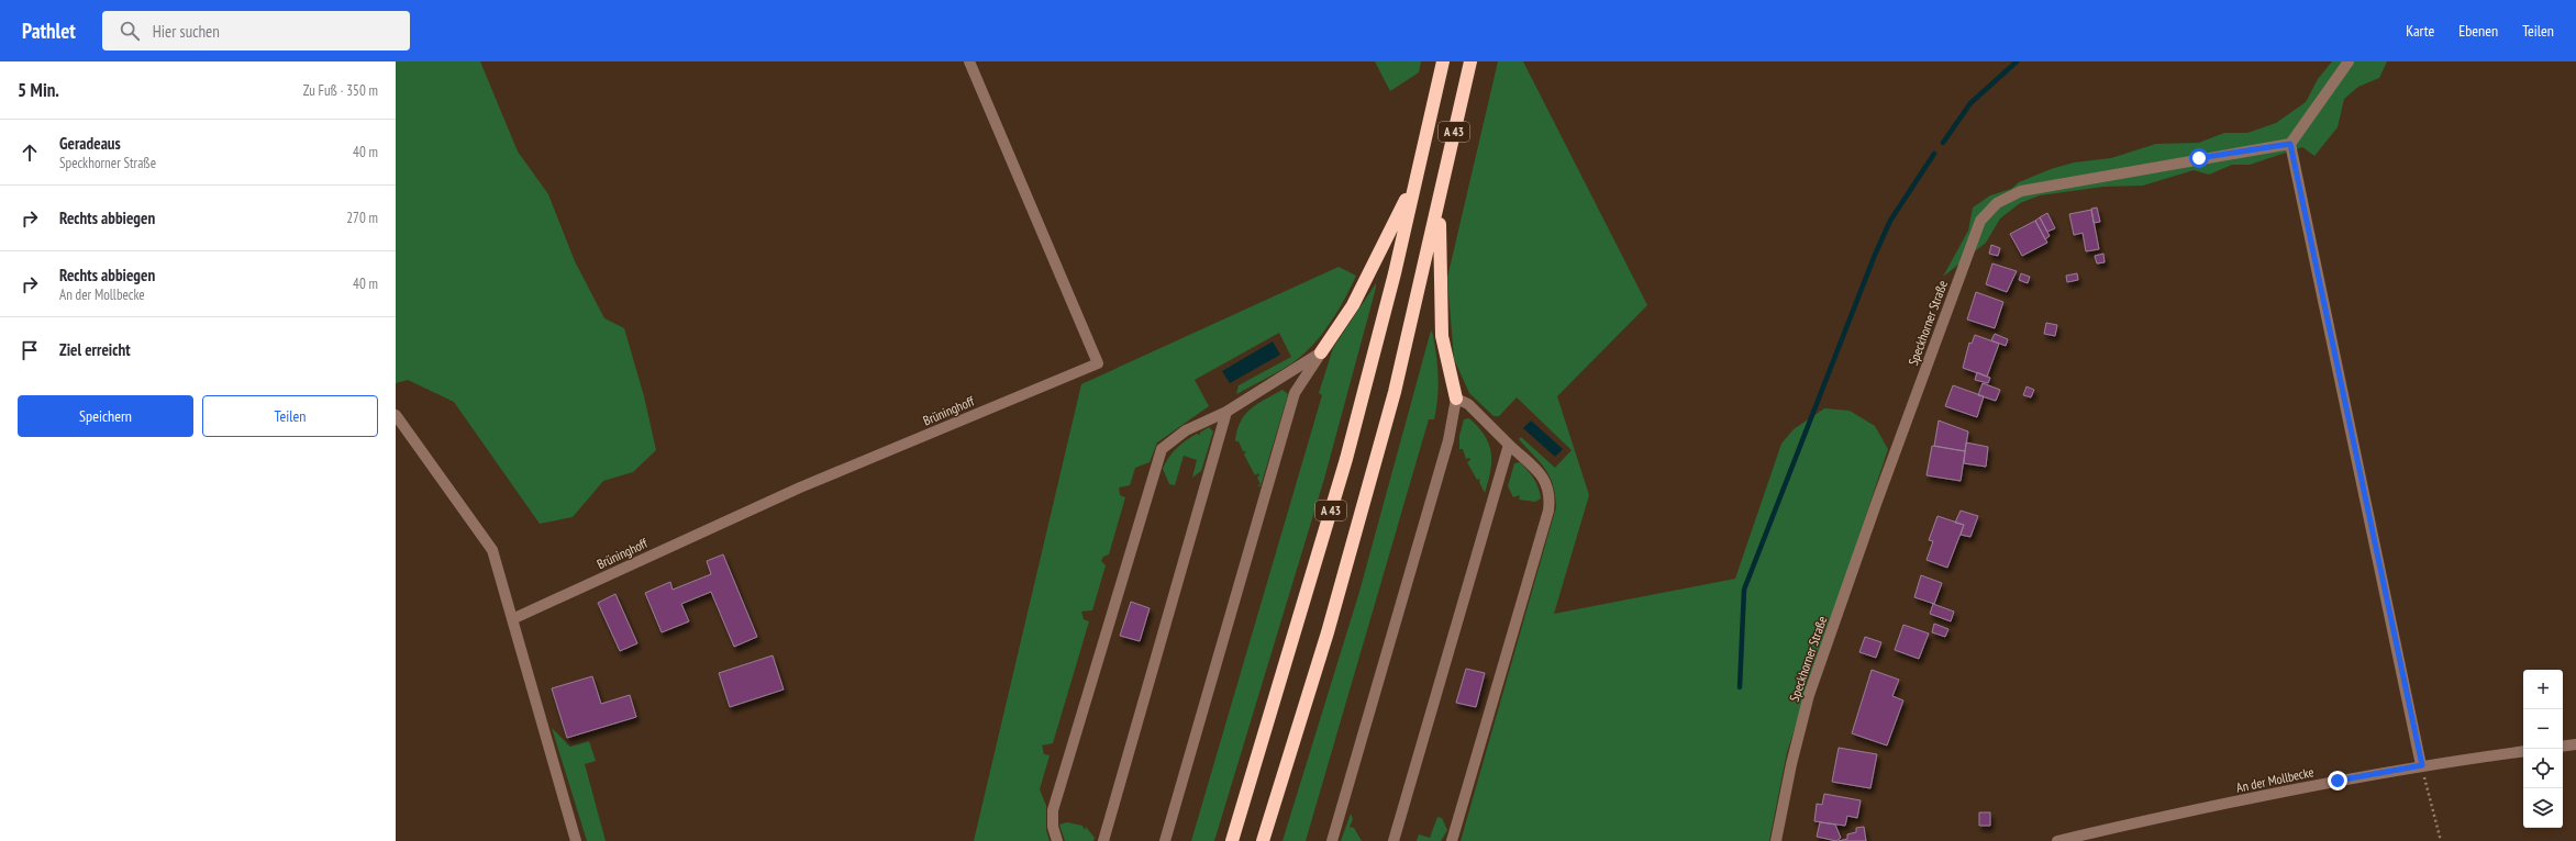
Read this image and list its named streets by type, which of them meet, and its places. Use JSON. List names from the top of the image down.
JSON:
{
  "streets": {
    "highway": ["A 43"],
    "street": ["Speckhorner Straße", "Brüninghoff", "An der Mollbecke"]
  },
  "page": {
    "header": "Pathlet",
    "search": "Hier suchen",
    "nav": ["Karte", "Ebenen", "Teilen"],
    "heading": ["5 Min.", "Zu Fuß · 350 m"],
    "list": [
      ["Geradeaus", "Speckhorner Straße", "40 m"],
      ["Rechts abbiegen", "270 m"],
      ["Rechts abbiegen", "An der Mollbecke", "40 m"],
      "Ziel erreicht"
    ],
    "buttons": ["Speichern", "Teilen"],
    "map_buttons": ["+", "−"]
  }
}
